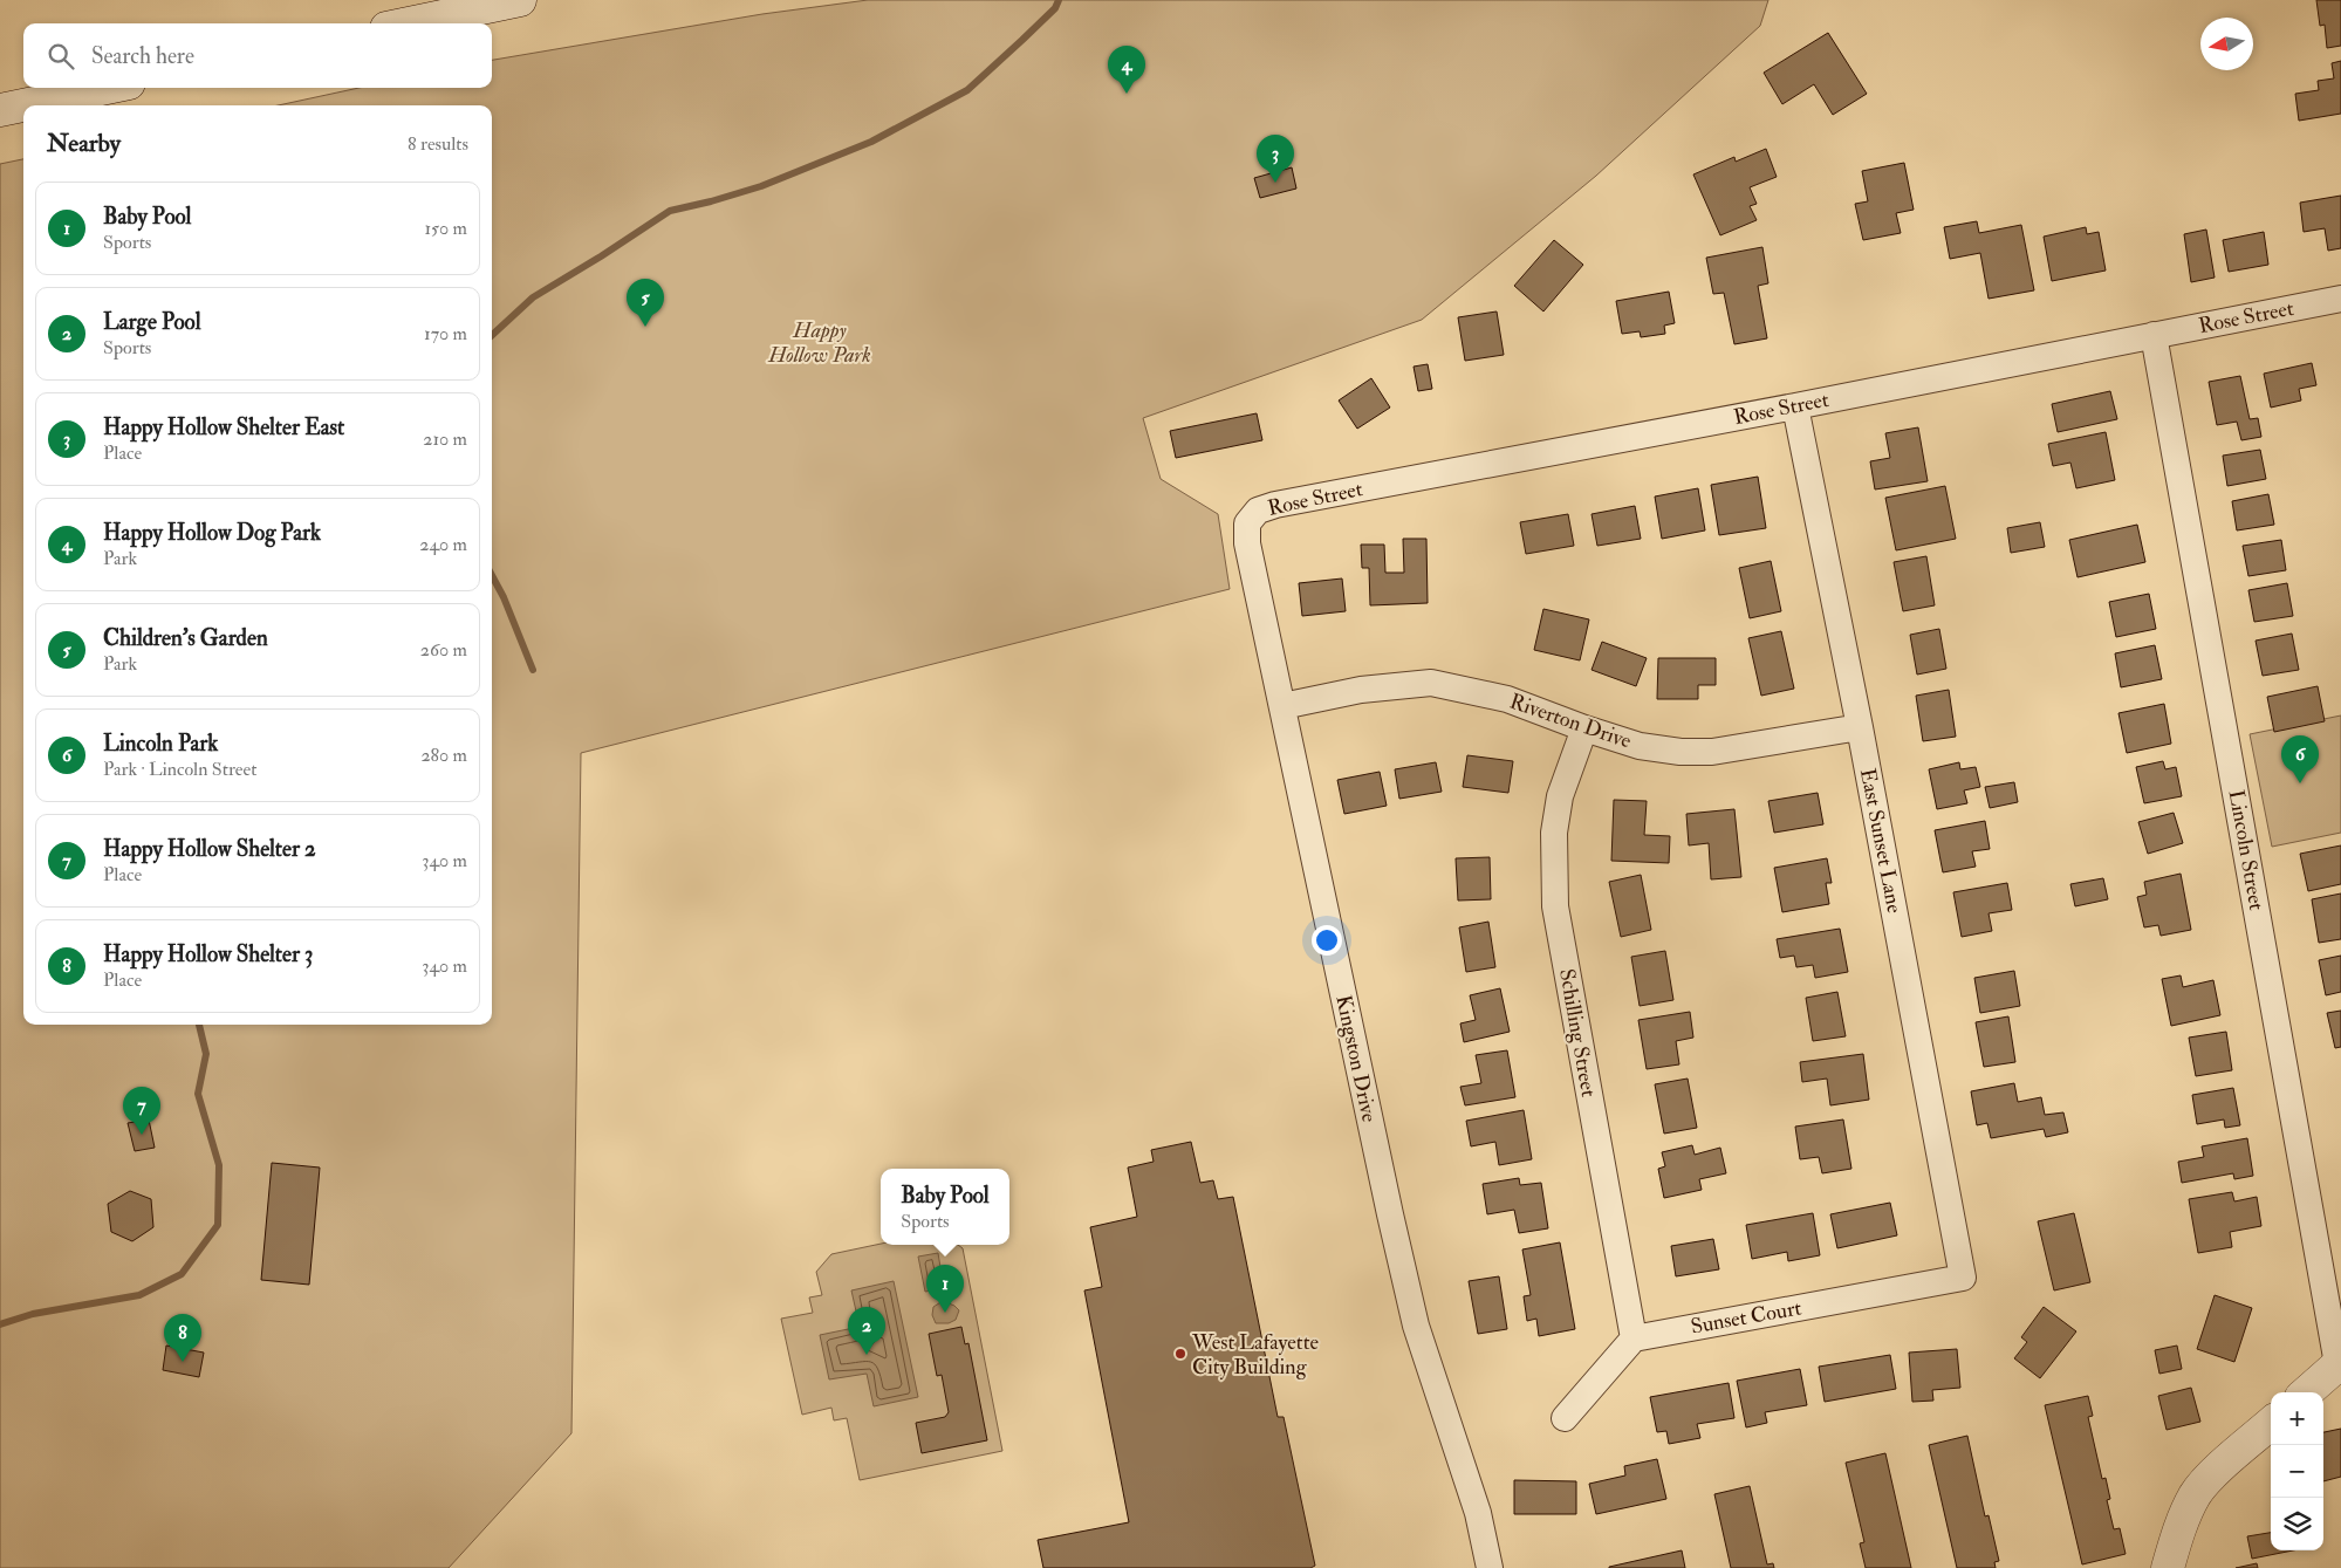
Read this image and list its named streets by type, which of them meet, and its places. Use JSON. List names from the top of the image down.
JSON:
{
  "streets": {
    "street": [
      "Rose Street",
      "Riverton Drive",
      "East Sunset Lane",
      "Lincoln Street",
      "Schilling Street",
      "Kingston Drive",
      "Sunset Court"
    ]
  },
  "crossings": [
    ["Rose Street", "East Sunset Lane"],
    ["Rose Street", "Lincoln Street"],
    ["Rose Street", "Kingston Drive"],
    ["Riverton Drive", "East Sunset Lane"],
    ["Riverton Drive", "Schilling Street"],
    ["Riverton Drive", "Kingston Drive"],
    ["East Sunset Lane", "Sunset Court"],
    ["Schilling Street", "Sunset Court"]
  ],
  "parks": ["Happy Hollow Park"],
  "places": ["West Lafayette City Building"],
  "north": "left",
  "page": {
    "search": "Search here",
    "pins": [
      "4",
      "3",
      "5",
      "6",
      "7",
      "1",
      "2",
      "8"
    ],
    "heading": ["Nearby", "8 results"],
    "list": [
      {
        "mark": "1",
        "name": "Baby Pool",
        "note": "Sports",
        "value": "150 m"
      },
      {
        "mark": "2",
        "name": "Large Pool",
        "note": "Sports",
        "value": "170 m"
      },
      {
        "mark": "3",
        "name": "Happy Hollow Shelter East",
        "note": "Place",
        "value": "210 m"
      },
      {
        "mark": "4",
        "name": "Happy Hollow Dog Park",
        "note": "Park",
        "value": "240 m"
      },
      {
        "mark": "5",
        "name": "Children's Garden",
        "note": "Park",
        "value": "260 m"
      },
      {
        "mark": "6",
        "name": "Lincoln Park",
        "note": "Park · Lincoln Street",
        "value": "280 m"
      },
      {
        "mark": "7",
        "name": "Happy Hollow Shelter 2",
        "note": "Place",
        "value": "340 m"
      },
      {
        "mark": "8",
        "name": "Happy Hollow Shelter 3",
        "note": "Place",
        "value": "340 m"
      }
    ],
    "popup": ["Baby Pool", "Sports"],
    "map_buttons": ["+", "−"]
  }
}
